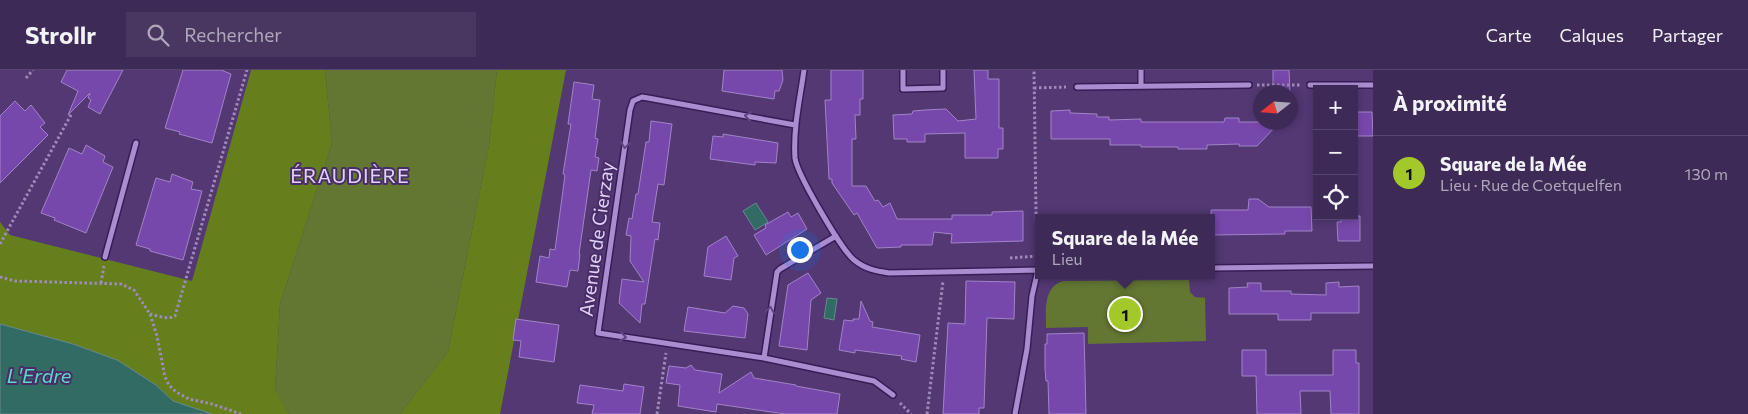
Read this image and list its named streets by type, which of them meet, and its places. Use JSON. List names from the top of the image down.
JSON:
{
  "streets": {
    "street": ["Avenue de Cierzay"]
  },
  "districts": ["ÉRAUDIÈRE"],
  "water": ["L'Erdre"],
  "north": "left",
  "page": {
    "header": "Strollr",
    "search": "Rechercher",
    "nav": ["Carte", "Calques", "Partager"],
    "heading": "À proximité",
    "map_buttons": ["+", "−"],
    "list": [
      {
        "mark": "1",
        "name": "Square de la Mée",
        "note": "Lieu · Rue de Coetquelfen",
        "value": "130 m"
      }
    ],
    "popup": ["Square de la Mée", "Lieu"],
    "pins": "1"
  }
}
